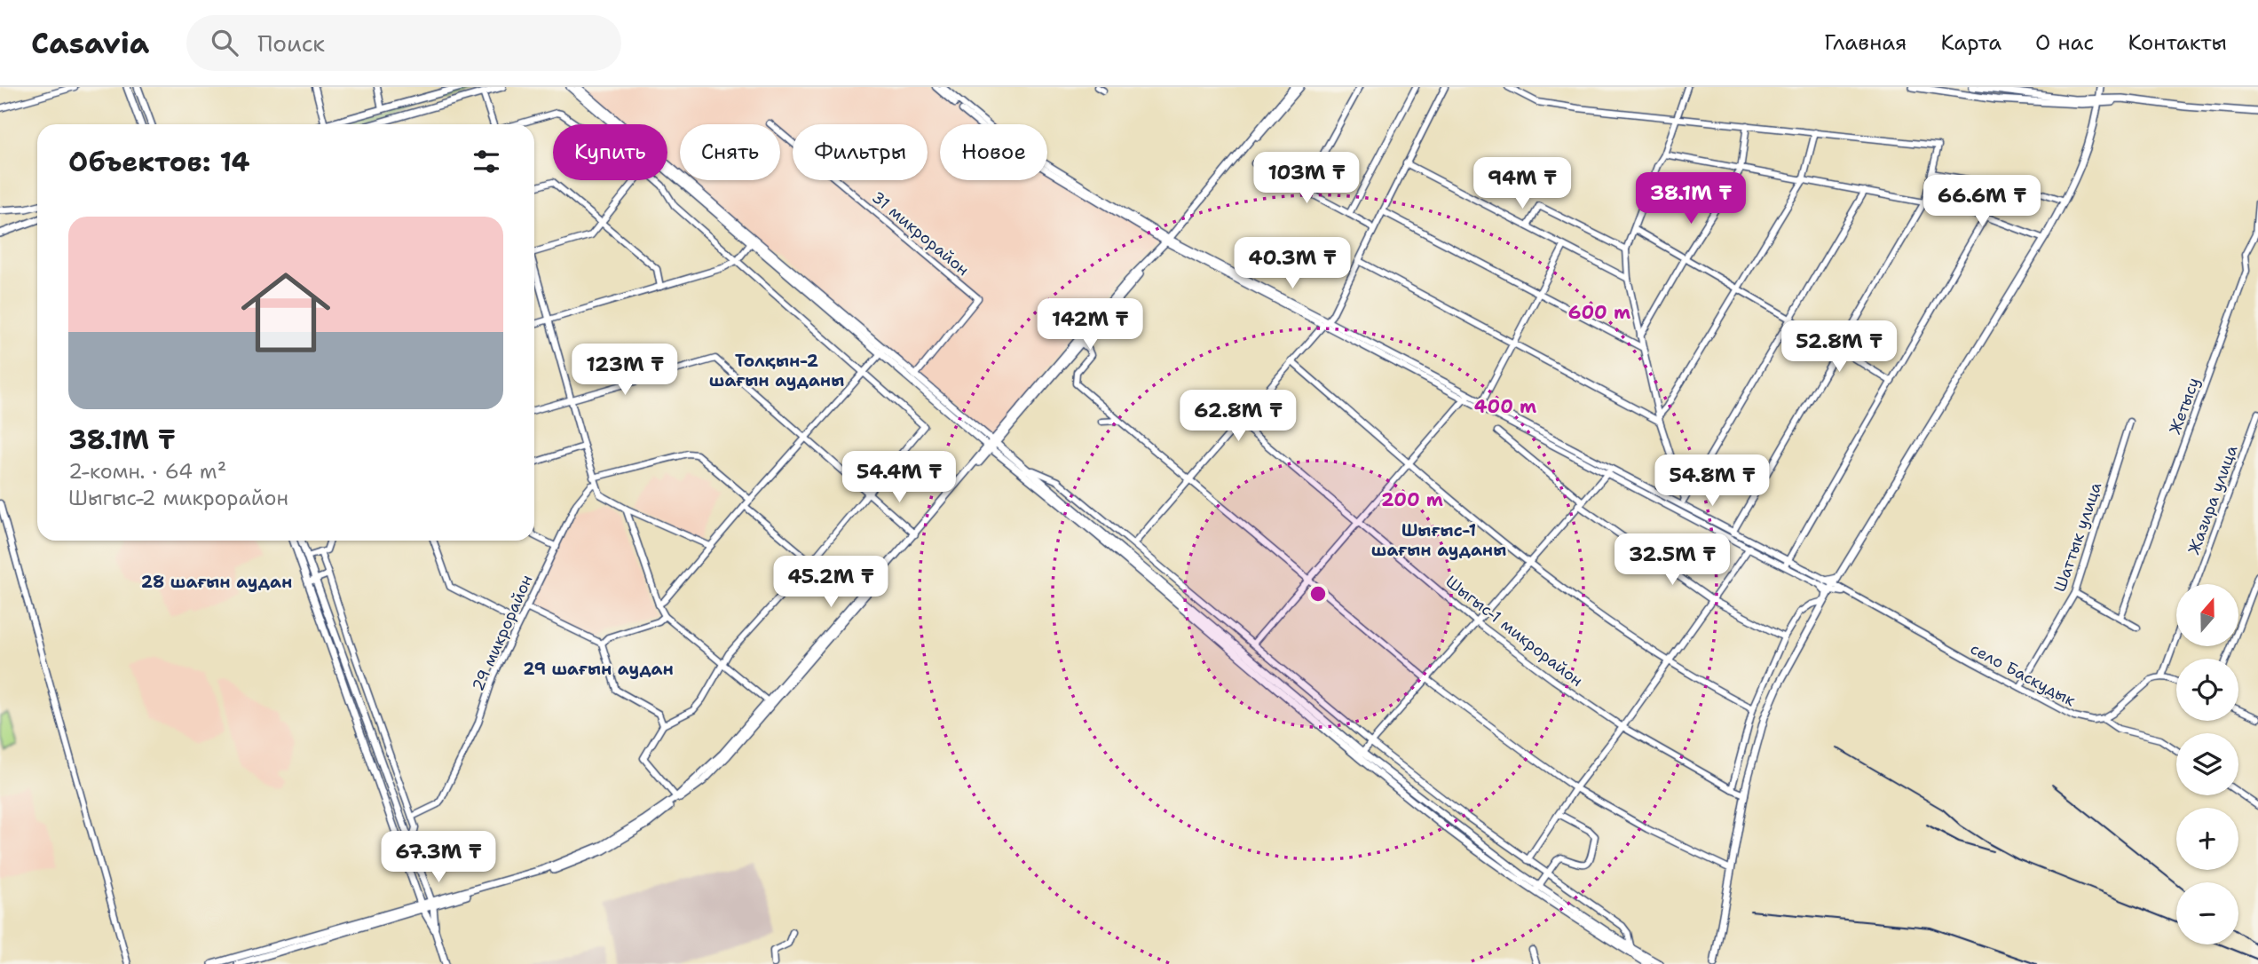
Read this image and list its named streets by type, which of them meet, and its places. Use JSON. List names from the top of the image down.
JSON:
{
  "streets": {
    "street": [
      "31 микрорайон",
      "Жетысу",
      "Жазира улица",
      "Шаттык улица",
      "Шыгыс-1 микрорайон",
      "29 микрорайон",
      "село Баскудык"
    ]
  },
  "crossings": [
    ["Шаттык улица", "село Баскудык"]
  ],
  "districts": [
    "Толқын-2 шағын ауданы",
    "Шығыс-1 шағын ауданы",
    "28 шағын аудан",
    "29 шағын аудан"
  ],
  "north": "top",
  "page": {
    "header": "Casavia",
    "search": "Поиск",
    "nav": [
      "Главная",
      "Карта",
      "О нас",
      "Контакты"
    ],
    "chip": [
      "Купить",
      "Снять",
      "Фильтры",
      "Новое"
    ],
    "heading": "Объектов: 14",
    "price": [
      "103M ₸",
      "94M ₸",
      "38.1M ₸",
      "66.6M ₸",
      "40.3M ₸",
      "142M ₸",
      "52.8M ₸",
      "123M ₸",
      "62.8M ₸",
      "54.4M ₸",
      "54.8M ₸",
      "32.5M ₸",
      "45.2M ₸",
      "67.3M ₸"
    ],
    "list": [
      {
        "name": "38.1M ₸",
        "note": "2-комн. · 64 m² · Шыгыс-2 микрорайон"
      }
    ],
    "map_buttons": ["+", "−"]
  },
  "rings": ["600 m", "400 m", "200 m"]
}
